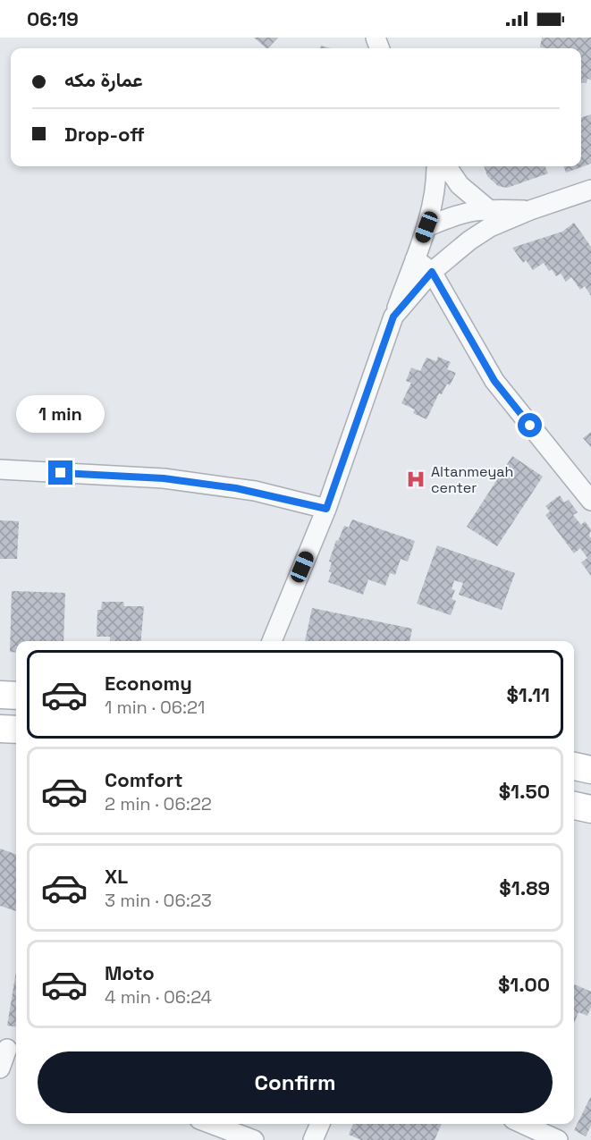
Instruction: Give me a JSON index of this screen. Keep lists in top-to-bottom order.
{
  "places": {
    "hospital": ["Altanmeyah center"]
  },
  "page": {
    "status": "06:19",
    "banner": ["عمارة مكه", "Drop-off"],
    "bubble": "1 min",
    "list": [
      {
        "name": "Economy",
        "note": "1 min · 06:21",
        "value": "$1.11"
      },
      {
        "name": "Comfort",
        "note": "2 min · 06:22",
        "value": "$1.50"
      },
      {
        "name": "XL",
        "note": "3 min · 06:23",
        "value": "$1.89"
      },
      {
        "name": "Moto",
        "note": "4 min · 06:24",
        "value": "$1.00"
      }
    ],
    "buttons": "Confirm"
  }
}
